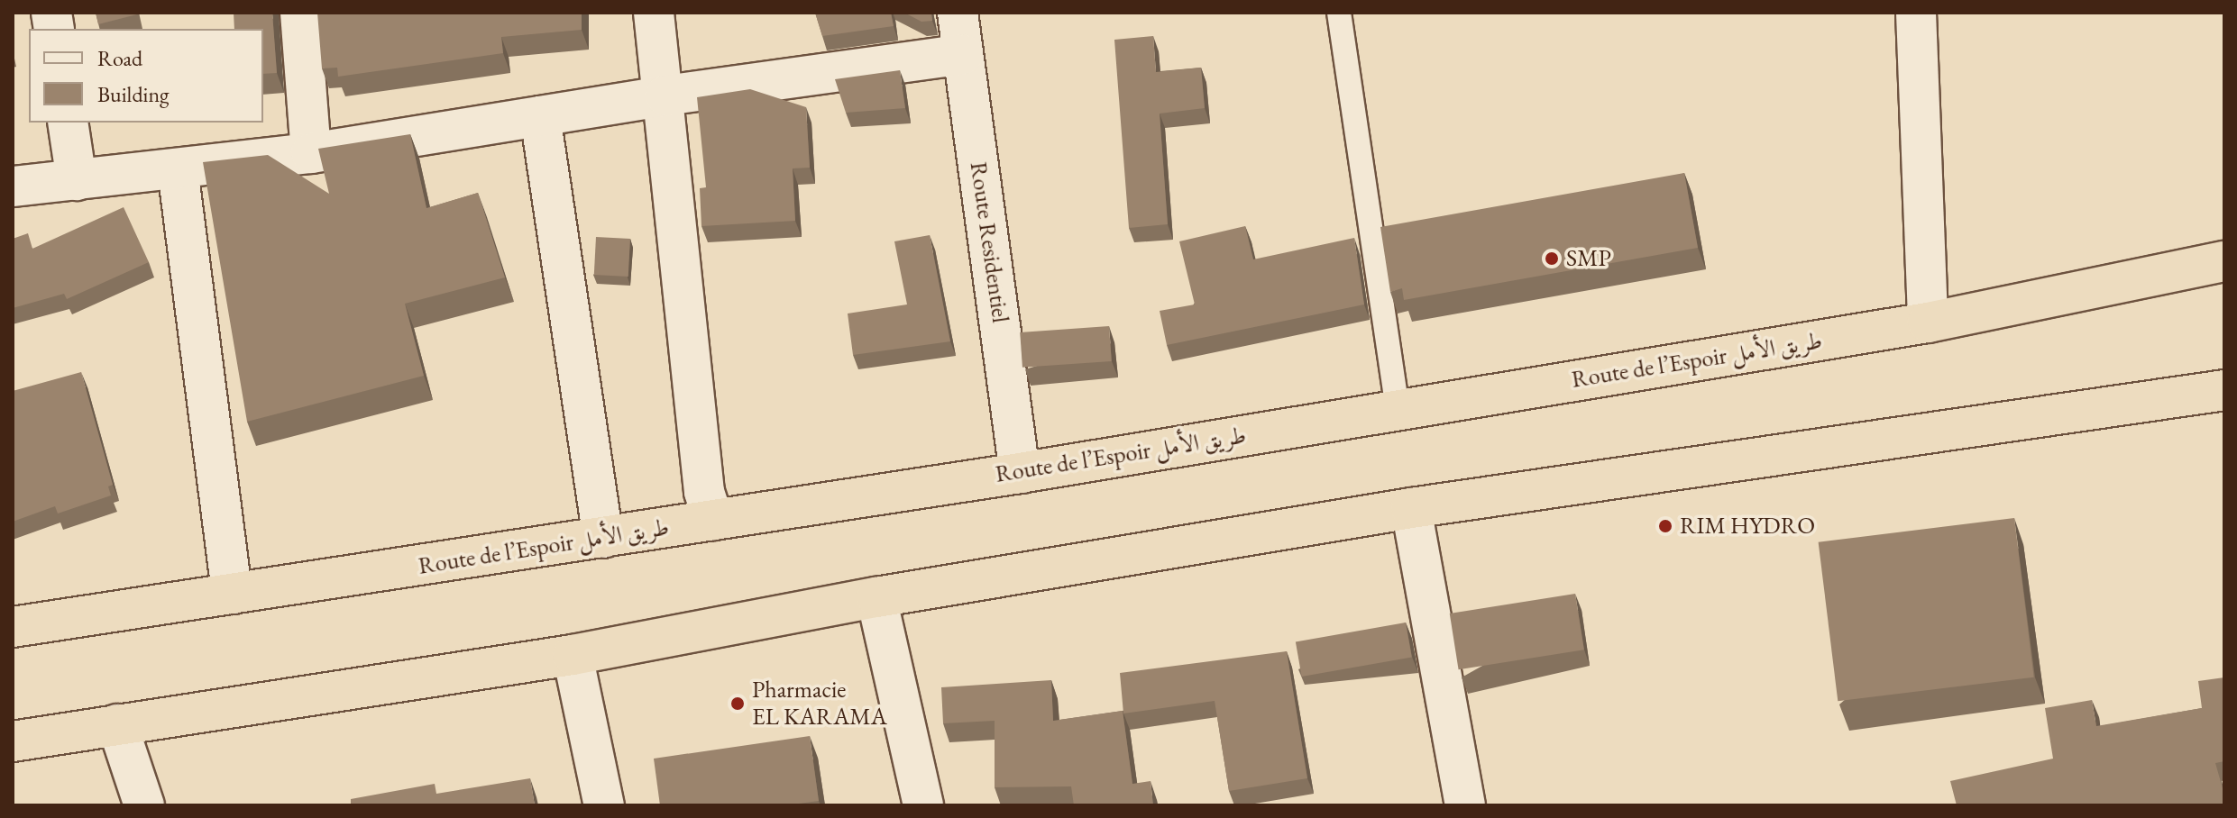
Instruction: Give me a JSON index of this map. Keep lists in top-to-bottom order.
{
  "streets": {
    "highway": ["Route de l’Espoir طريق الأمل"],
    "street": ["Route Residentiel"]
  },
  "crossings": [
    ["Route Residentiel", "Route de l’Espoir طريق الأمل"]
  ],
  "places": ["SMP", "RIM HYDRO", "Pharmacie EL KARAMA"],
  "legend": ["Road", "Building"]
}
